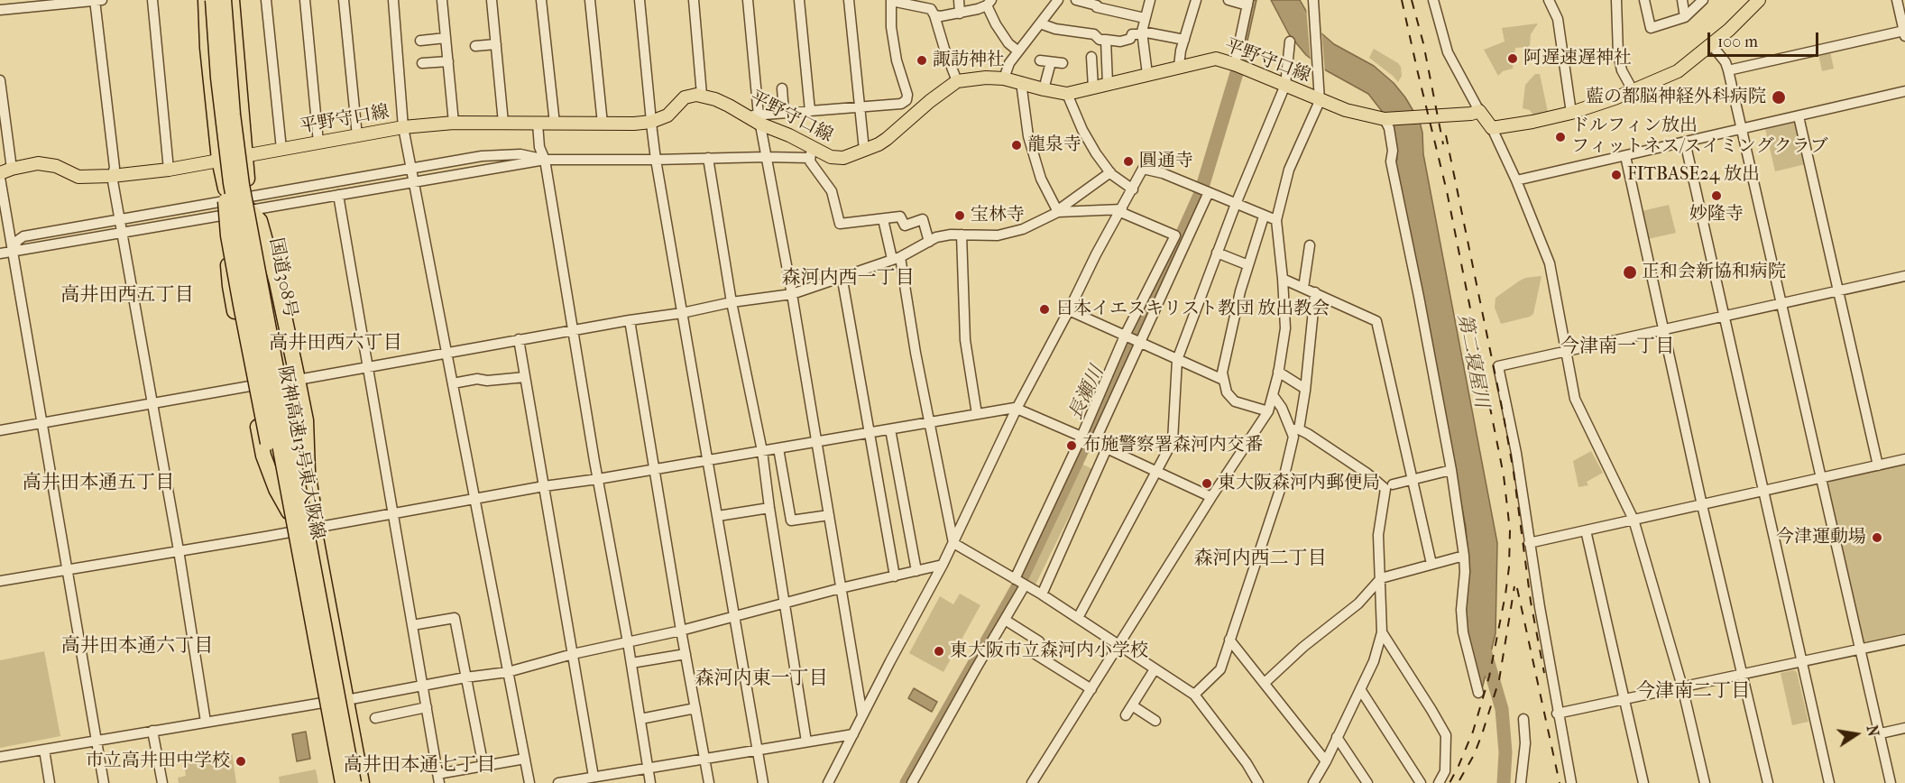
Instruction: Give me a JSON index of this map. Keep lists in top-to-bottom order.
{
  "streets": {
    "highway": ["国道308号", "阪神高速13号東大阪線"],
    "main road": ["平野守口線"]
  },
  "crossings": [
    ["平野守口線", "国道308号"]
  ],
  "districts": [
    "森河内西一丁目",
    "高井田西五丁目",
    "高井田西六丁目",
    "今津南一丁目",
    "高井田本通五丁目",
    "森河内西二丁目",
    "高井田本通六丁目",
    "森河内東一丁目",
    "今津南二丁目",
    "高井田本通七丁目"
  ],
  "water": ["第二寝屋川", "長瀬川"],
  "places": [
    "阿遅速遅神社",
    "諏訪神社",
    "藍の都脳神経外科病院",
    "ドルフィン放出 フィットネス/スイミングクラブ",
    "龍泉寺",
    "圓通寺",
    "FITBASE24 放出",
    "妙隆寺",
    "宝林寺",
    "正和会新協和病院",
    "日本イエスキリスト教団 放出教会",
    "布施警察署森河内交番",
    "東大阪森河内郵便局",
    "今津運動場",
    "東大阪市立森河内小学校",
    "市立高井田中学校"
  ],
  "scale_bar": "100 m",
  "north": "right"
}
